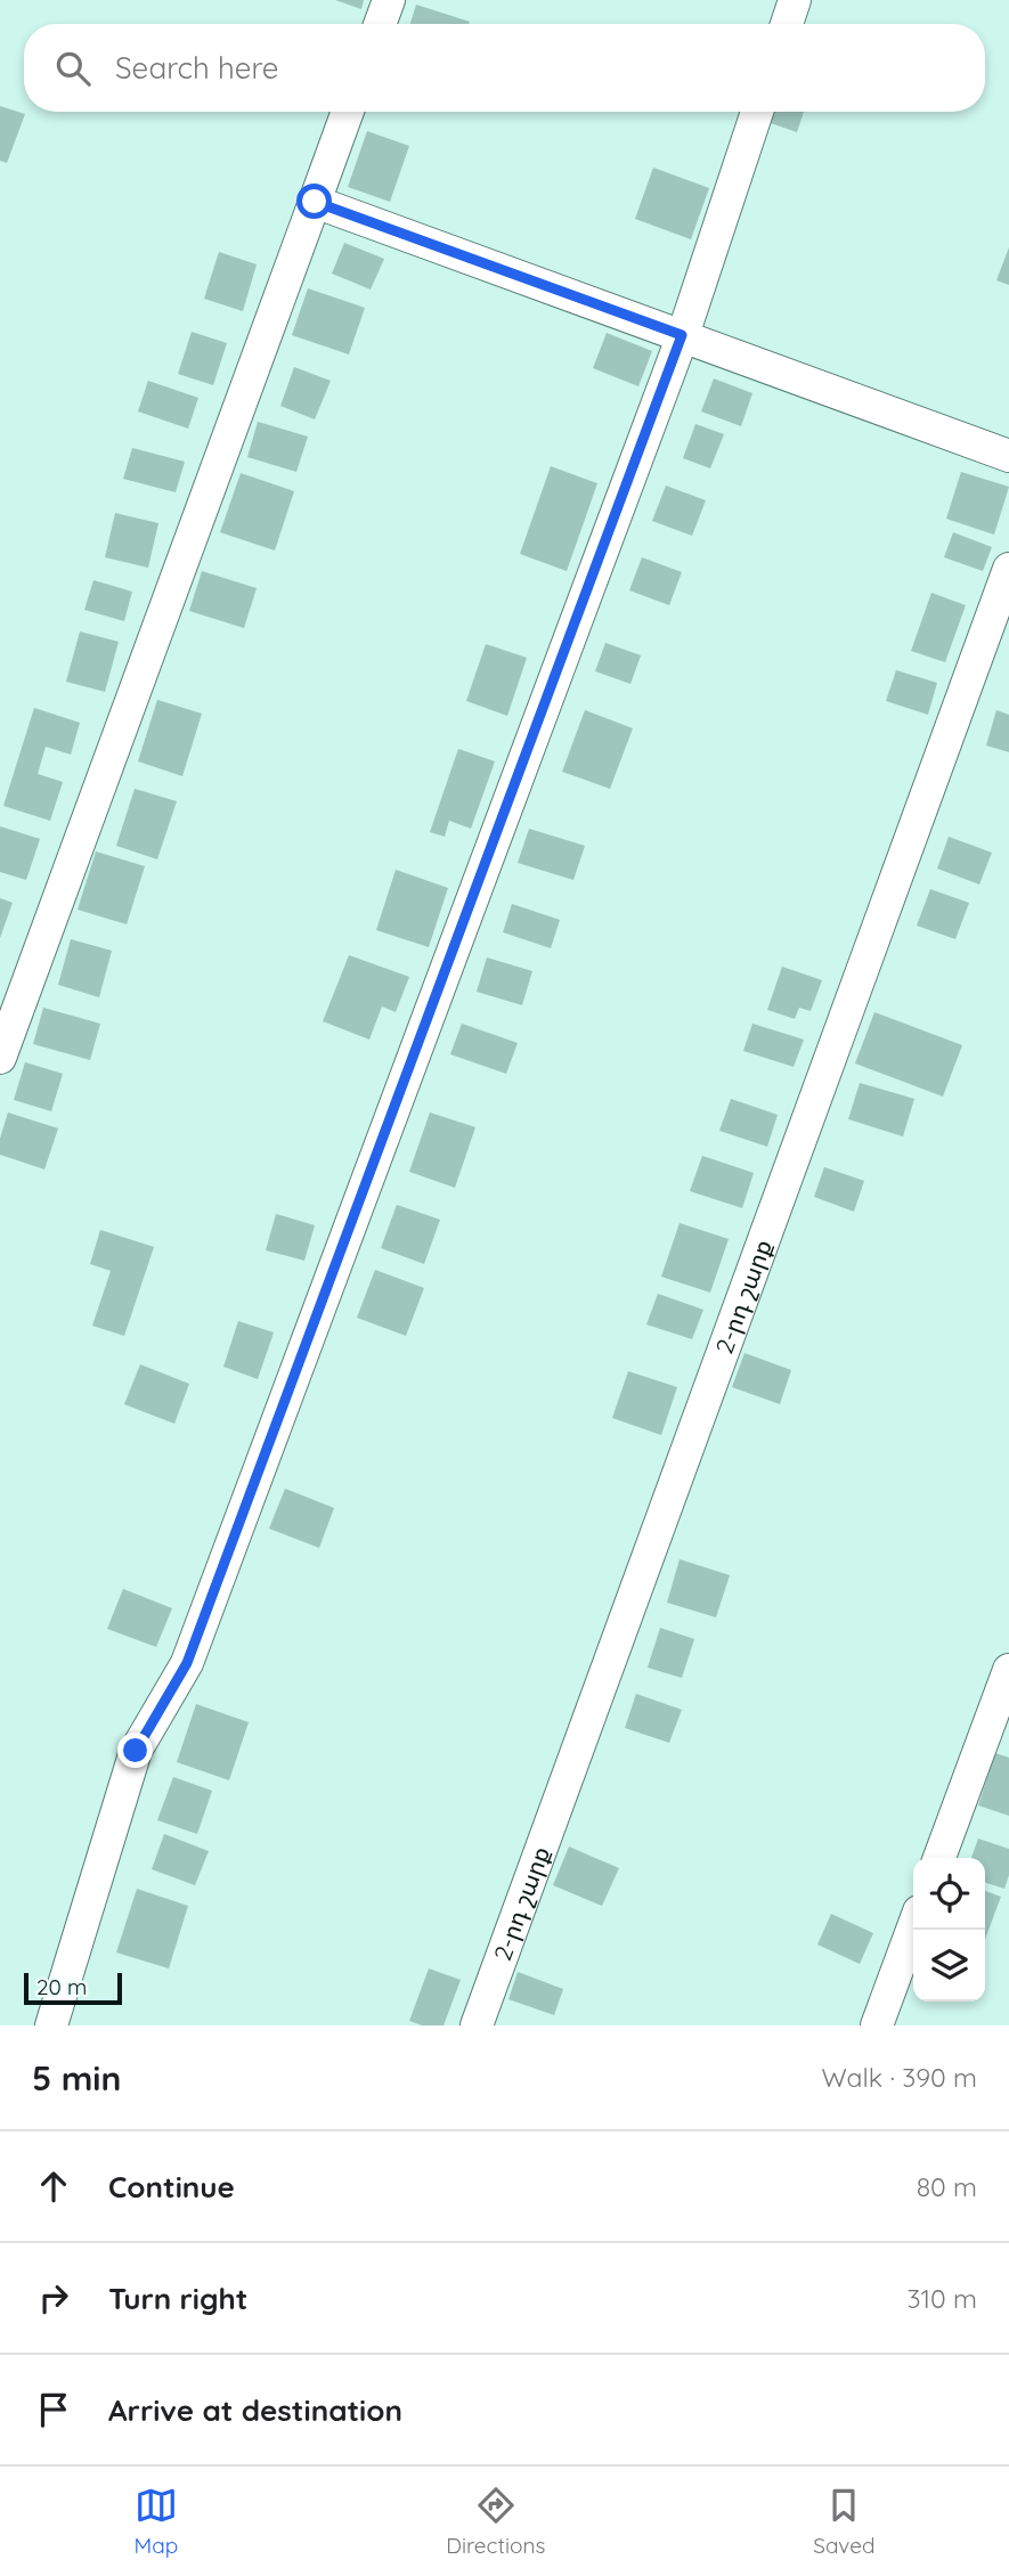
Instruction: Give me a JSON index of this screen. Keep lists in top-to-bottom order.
{
  "streets": {
    "street": ["2-րդ շարք"]
  },
  "scale_bar": "20 m",
  "page": {
    "search": "Search here",
    "scale": "20 m",
    "heading": ["5 min", "Walk · 390 m"],
    "list": [
      ["Continue", "80 m"],
      ["Turn right", "310 m"],
      "Arrive at destination"
    ],
    "nav": ["Map", "Directions", "Saved"]
  }
}
